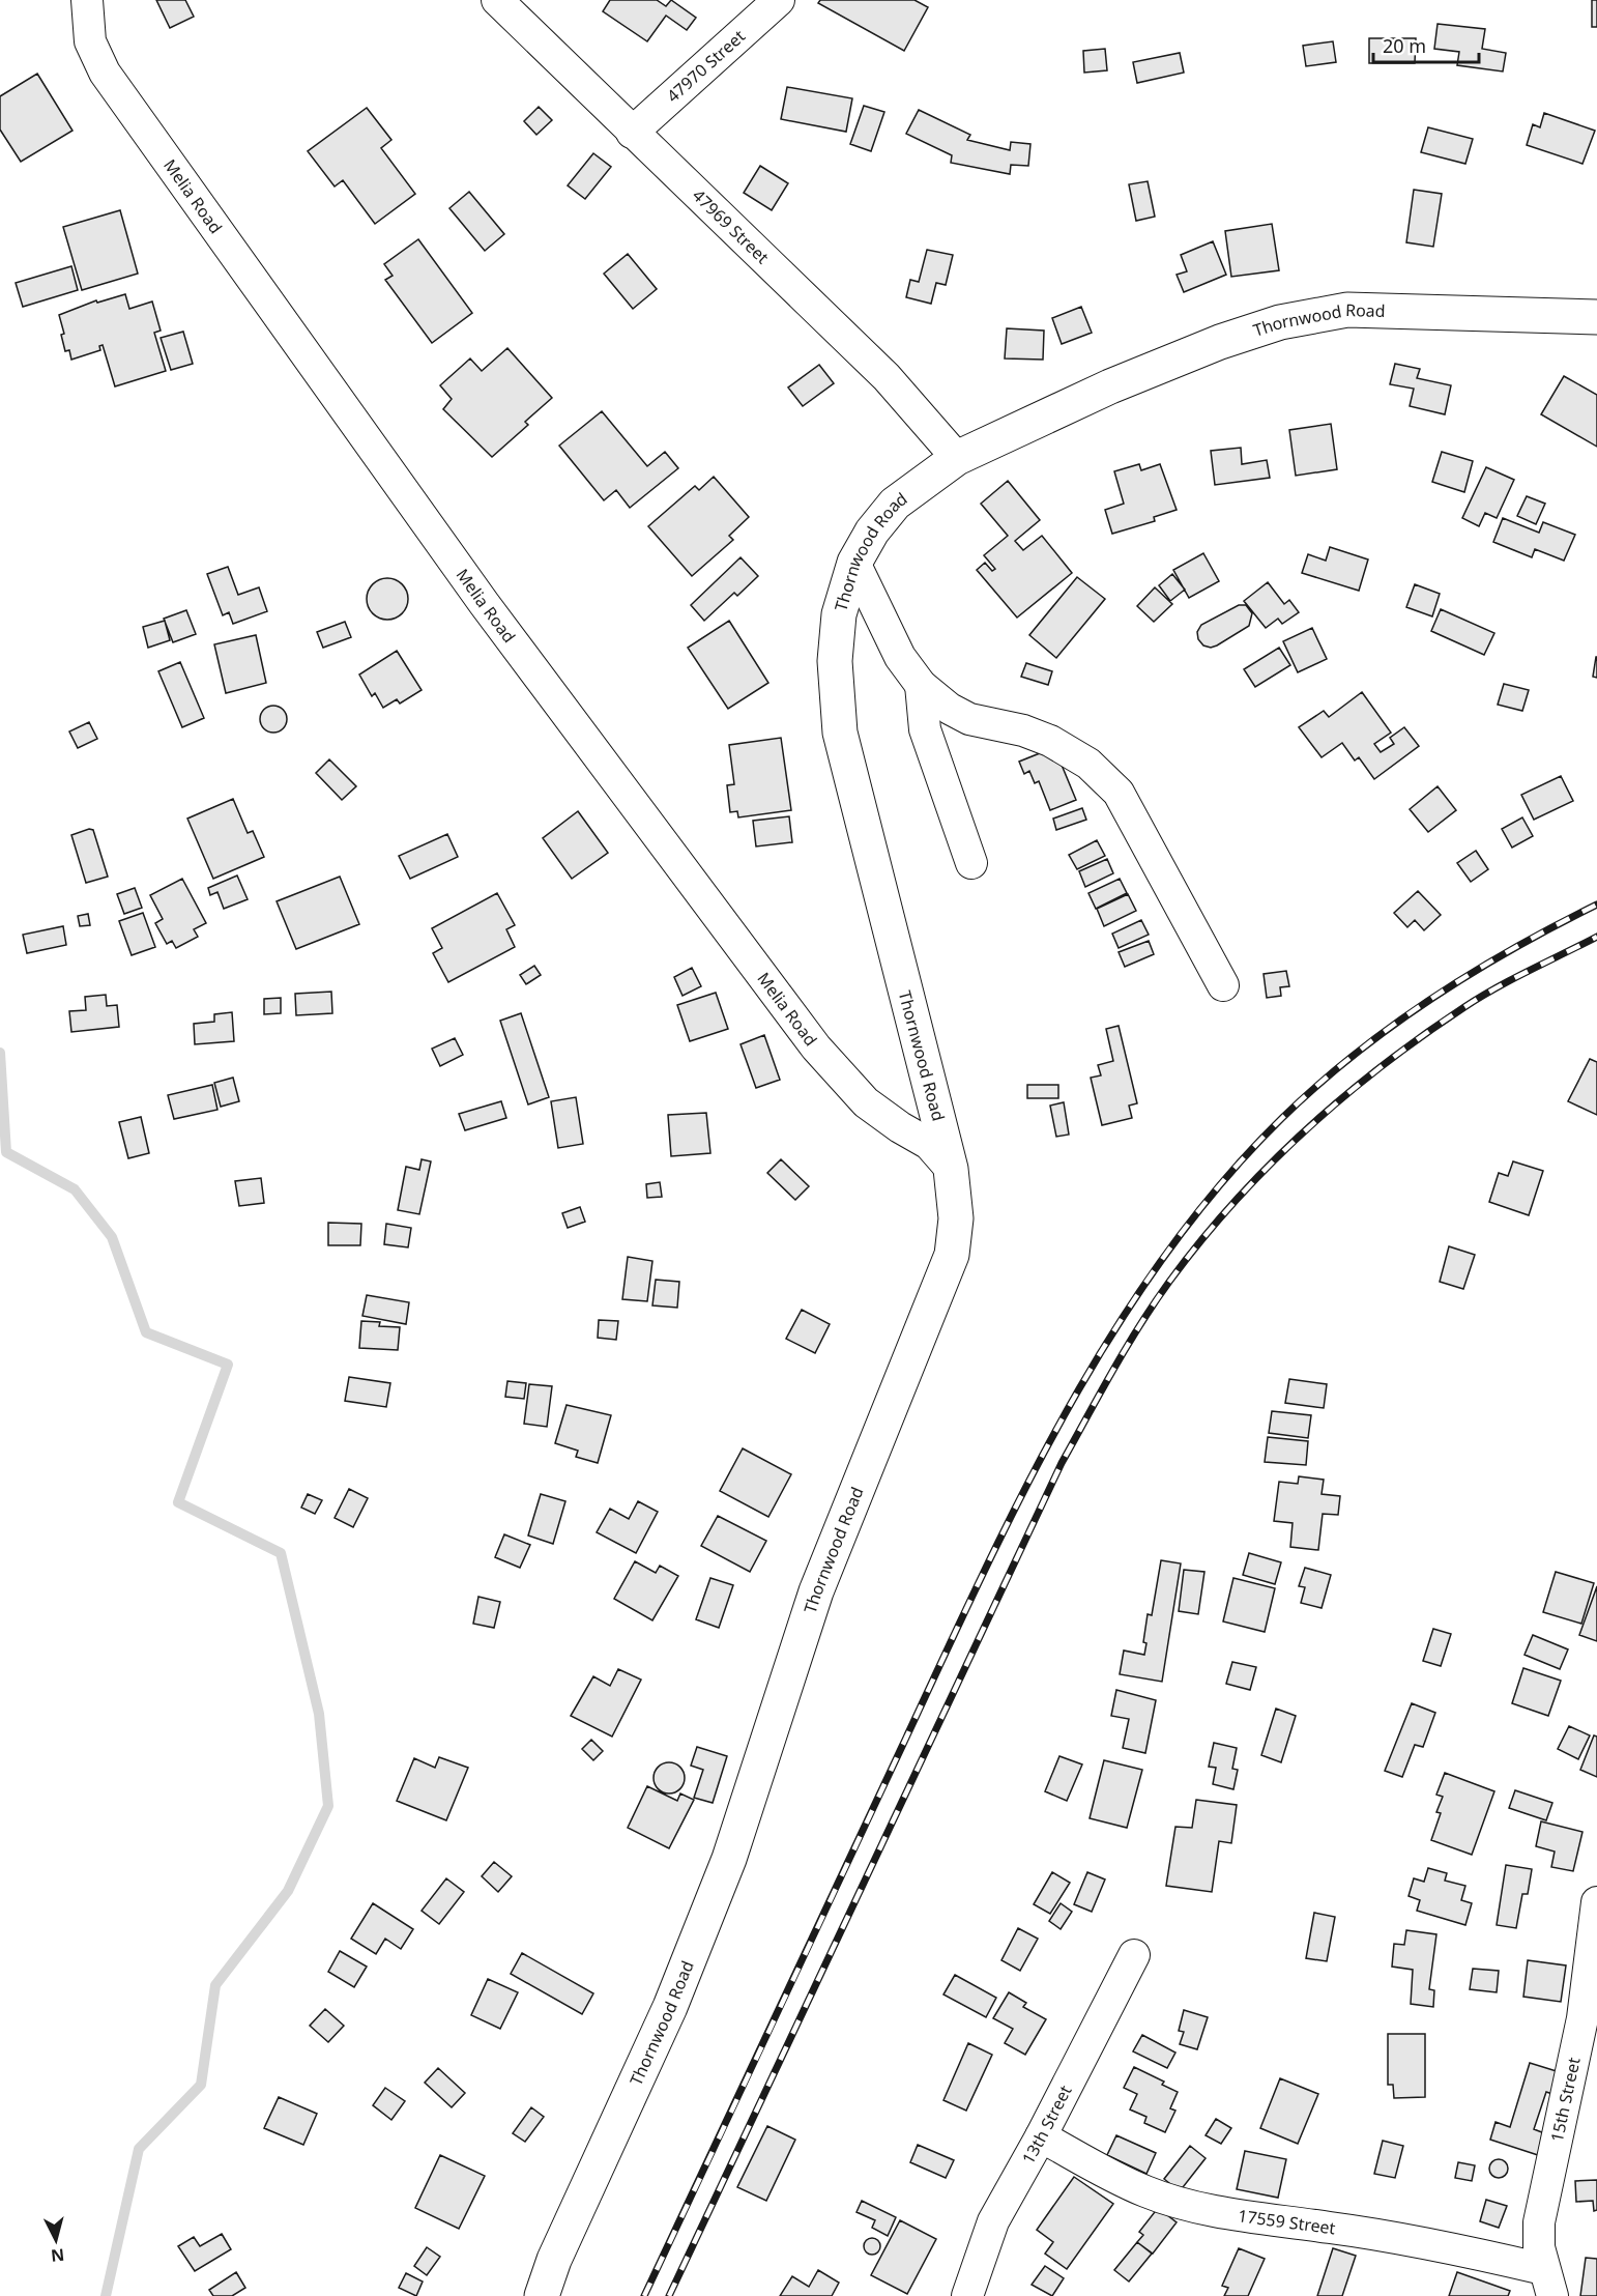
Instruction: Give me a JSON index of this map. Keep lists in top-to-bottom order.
{
  "streets": {
    "street": [
      "47970 Street",
      "Melia Road",
      "47969 Street",
      "Thornwood Road",
      "15th Street",
      "13th Street",
      "17559 Street"
    ]
  },
  "crossings": [
    ["47970 Street", "47969 Street"],
    ["Melia Road", "Thornwood Road"],
    ["47969 Street", "Thornwood Road"],
    ["15th Street", "17559 Street"],
    ["13th Street", "17559 Street"]
  ],
  "scale_bar": "20 m",
  "north": "bottom"
}
